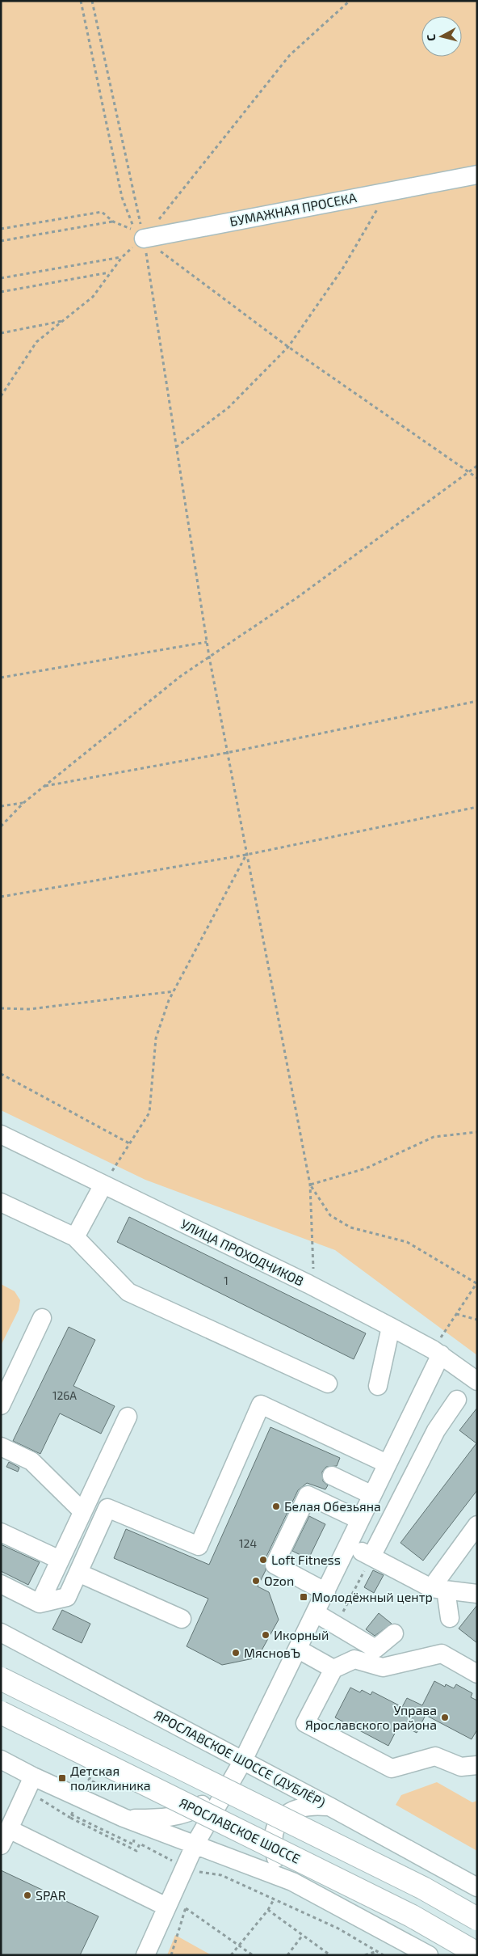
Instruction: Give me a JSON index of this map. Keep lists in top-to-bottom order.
{
  "streets": {
    "main road": ["ЯРОСЛАВСКОЕ ШОССЕ"],
    "street": ["БУМАЖНАЯ ПРОСЕКА", "УЛИЦА ПРОХОДЧИКОВ", "ЯРОСЛАВСКОЕ ШОССЕ (ДУБЛЁР)"]
  },
  "places": {
    "other": [
      "Белая Обезьяна",
      "Loft Fitness",
      "Ozon",
      "Икорный",
      "МясновЪ",
      "Управа Ярославского района",
      "SPAR"
    ],
    "transit": ["Молодёжный центр", "Детская поликлиника"]
  },
  "house_numbers": ["1", "126А", "124"],
  "north": "left"
}
